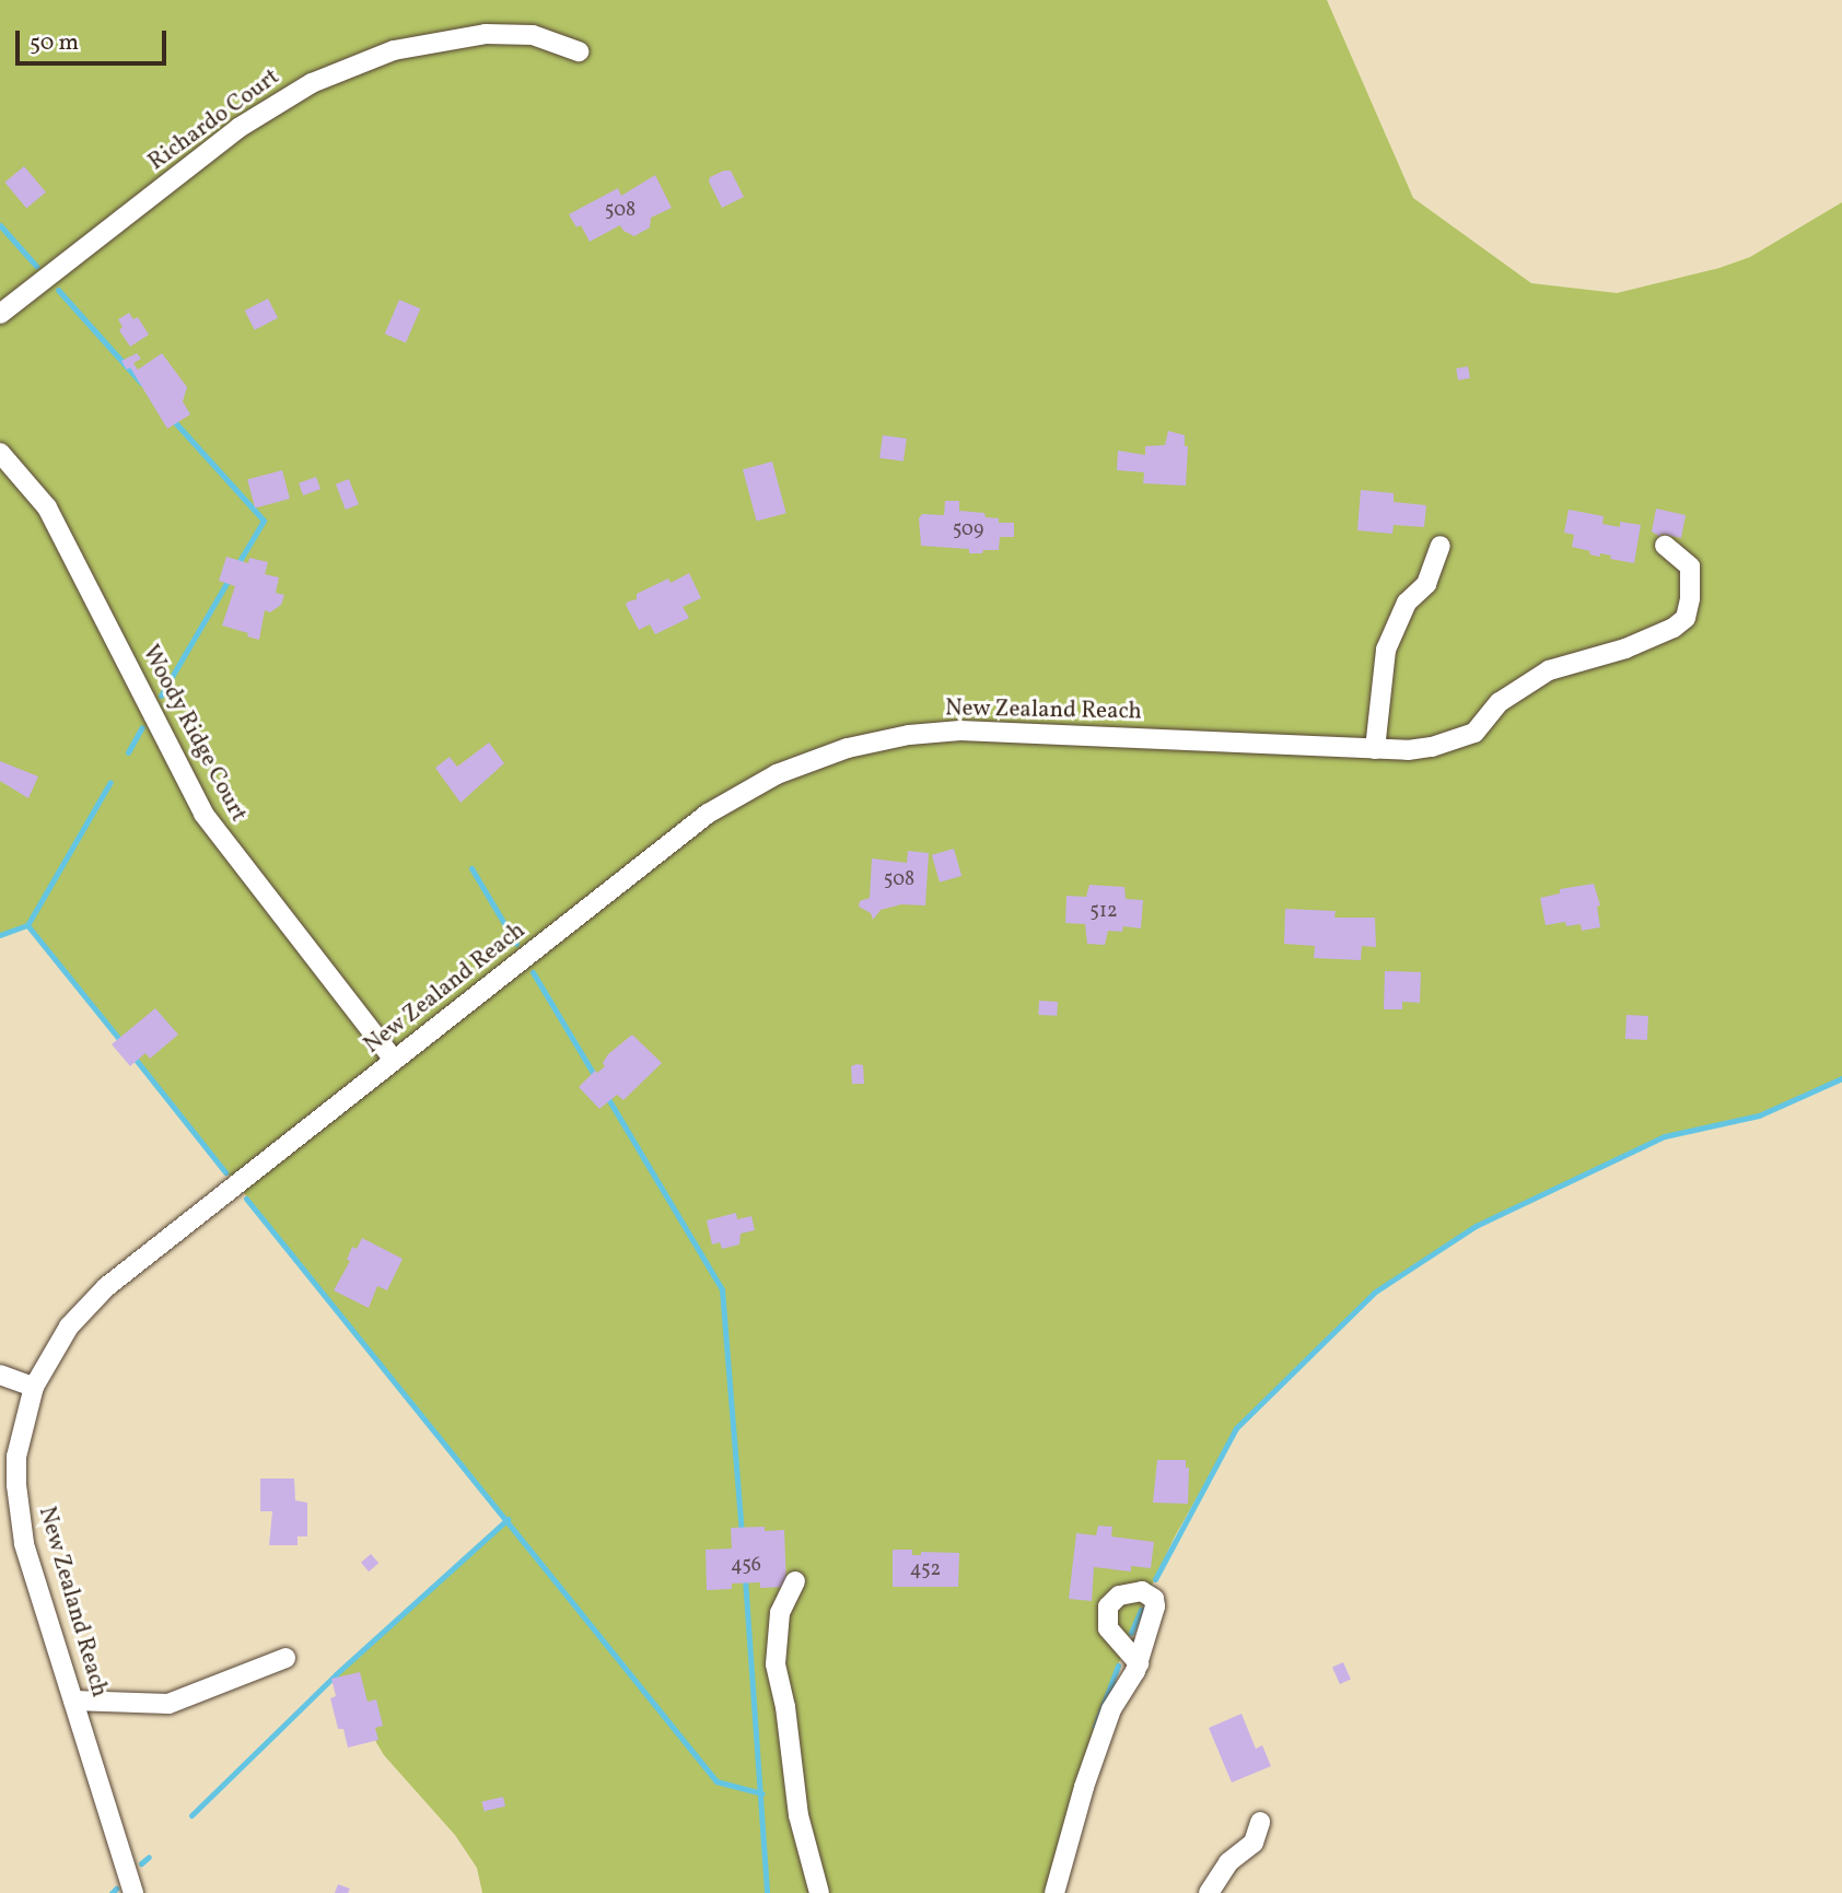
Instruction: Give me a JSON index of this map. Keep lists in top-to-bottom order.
{
  "streets": {
    "street": ["Richardo Court", "New Zealand Reach", "Woody Ridge Court"]
  },
  "crossings": [
    ["New Zealand Reach", "Woody Ridge Court"]
  ],
  "house_numbers": [
    "508",
    "509",
    "508",
    "512",
    "456",
    "452"
  ],
  "scale_bar": "50 m"
}
